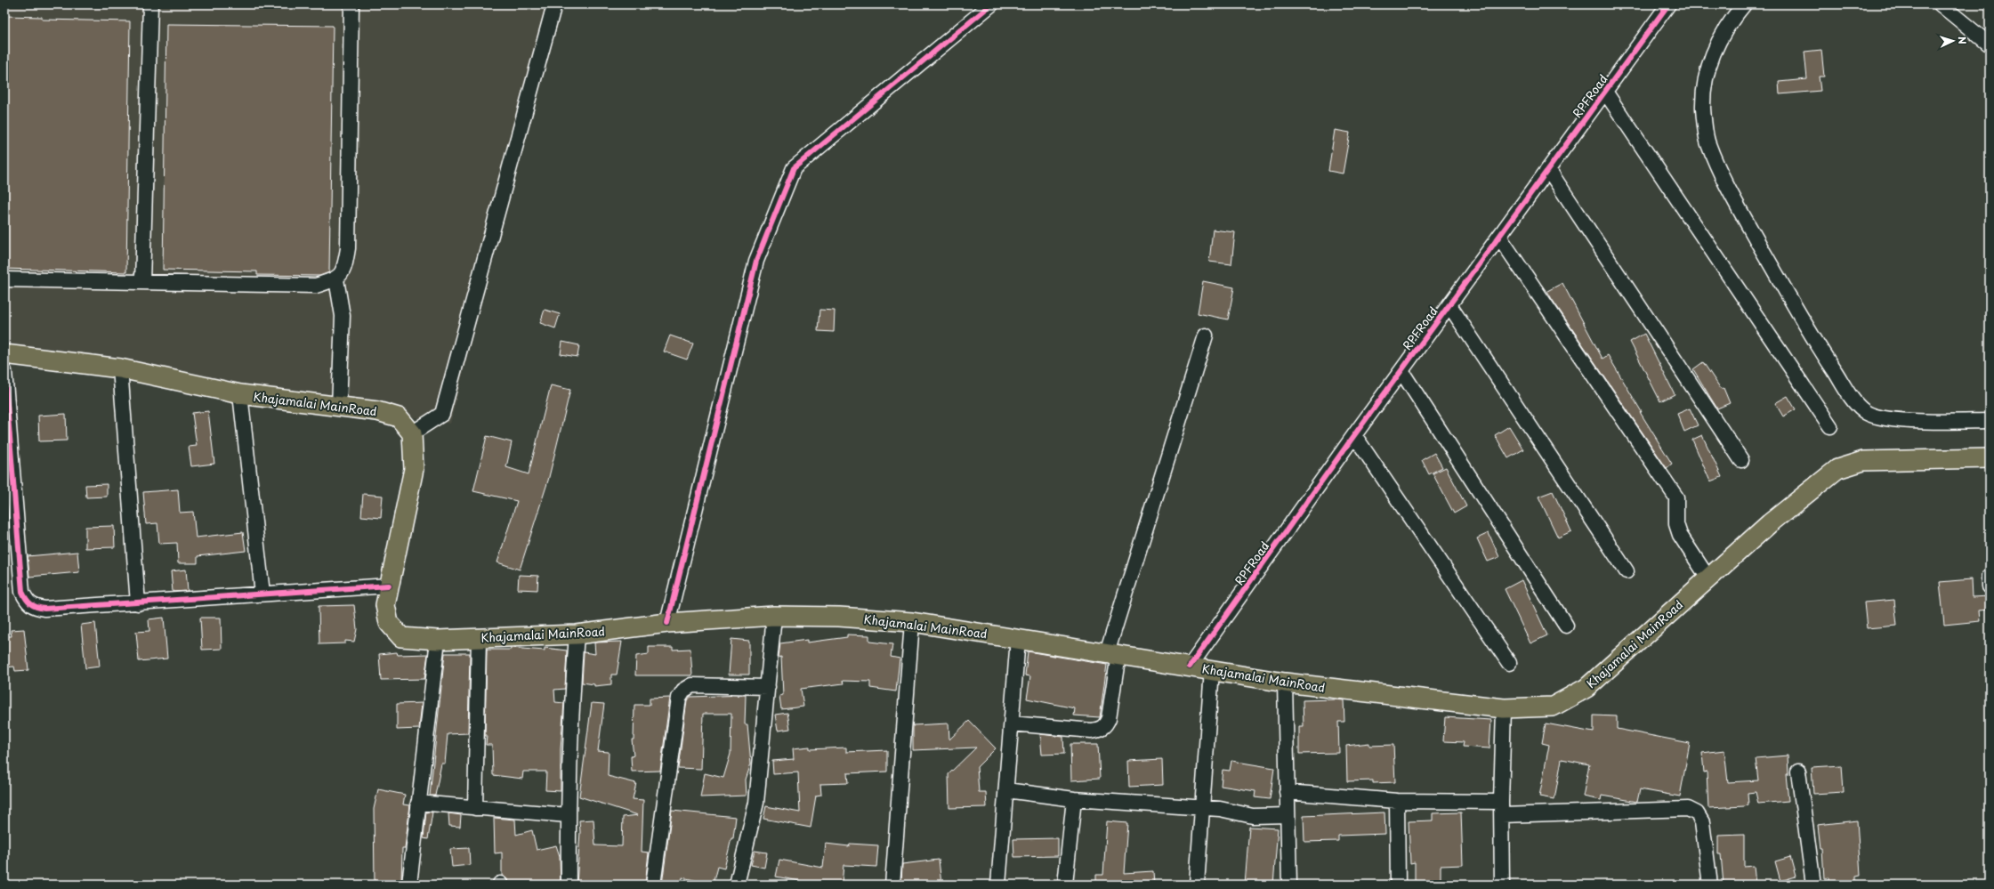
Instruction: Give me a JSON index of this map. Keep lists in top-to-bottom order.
{
  "streets": {
    "main road": ["Khajamalai MainRoad"],
    "street": ["RPFRoad"]
  },
  "crossings": [
    ["RPFRoad", "Khajamalai MainRoad"]
  ],
  "north": "right"
}
